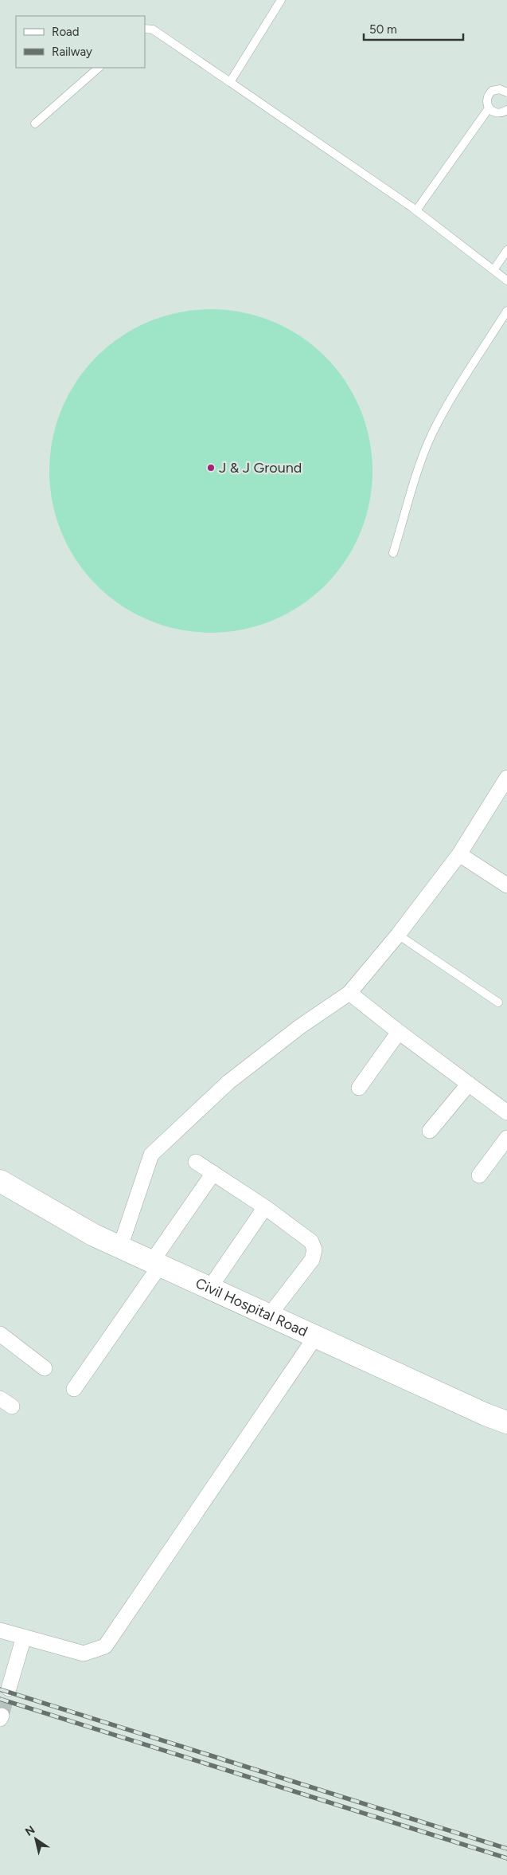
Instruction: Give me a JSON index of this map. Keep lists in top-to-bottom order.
{
  "streets": {
    "street": ["Civil Hospital Road"]
  },
  "places": ["J & J Ground"],
  "legend": ["Road", "Railway"],
  "scale_bar": "50 m",
  "north": "top left"
}
